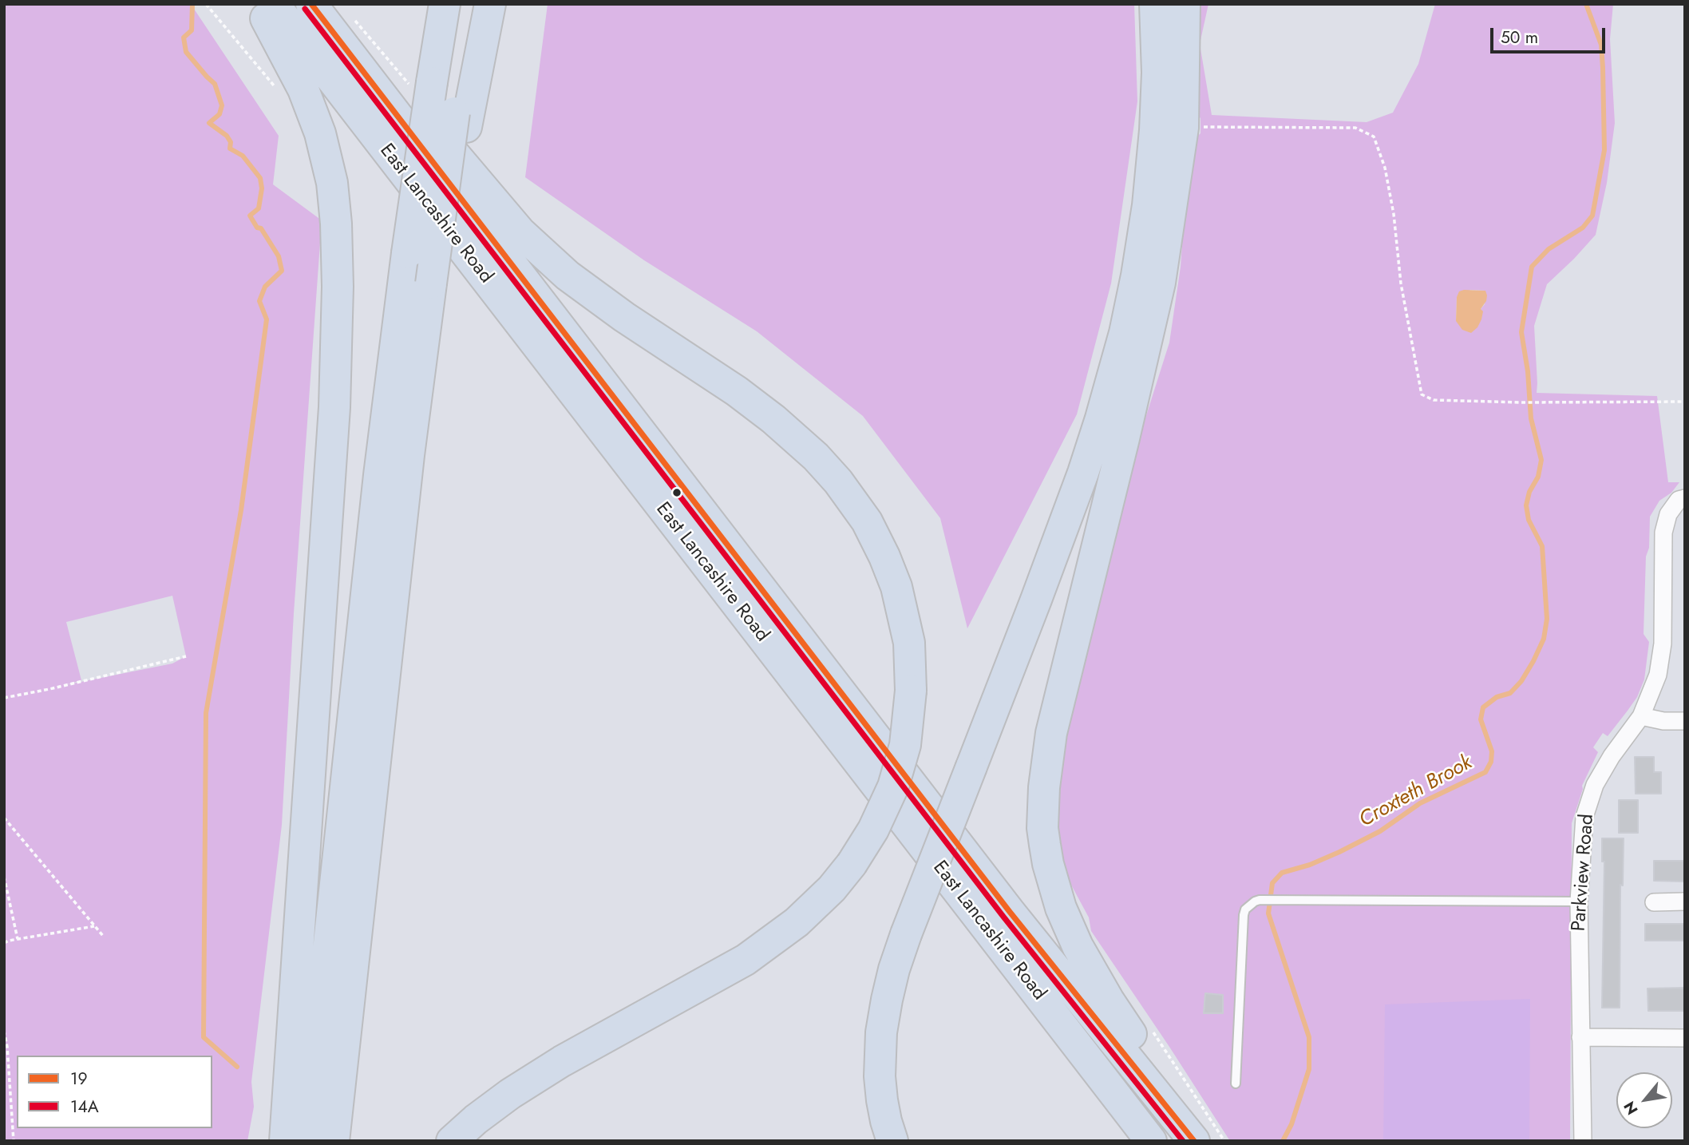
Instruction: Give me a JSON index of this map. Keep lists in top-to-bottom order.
{
  "streets": {
    "highway": ["East Lancashire Road"],
    "street": ["Parkview Road"]
  },
  "water": ["Croxteth Brook"],
  "lines": ["transit line 19", "transit line 14A"],
  "legend": ["19", "14A"],
  "scale_bar": "50 m",
  "north": "bottom left"
}
